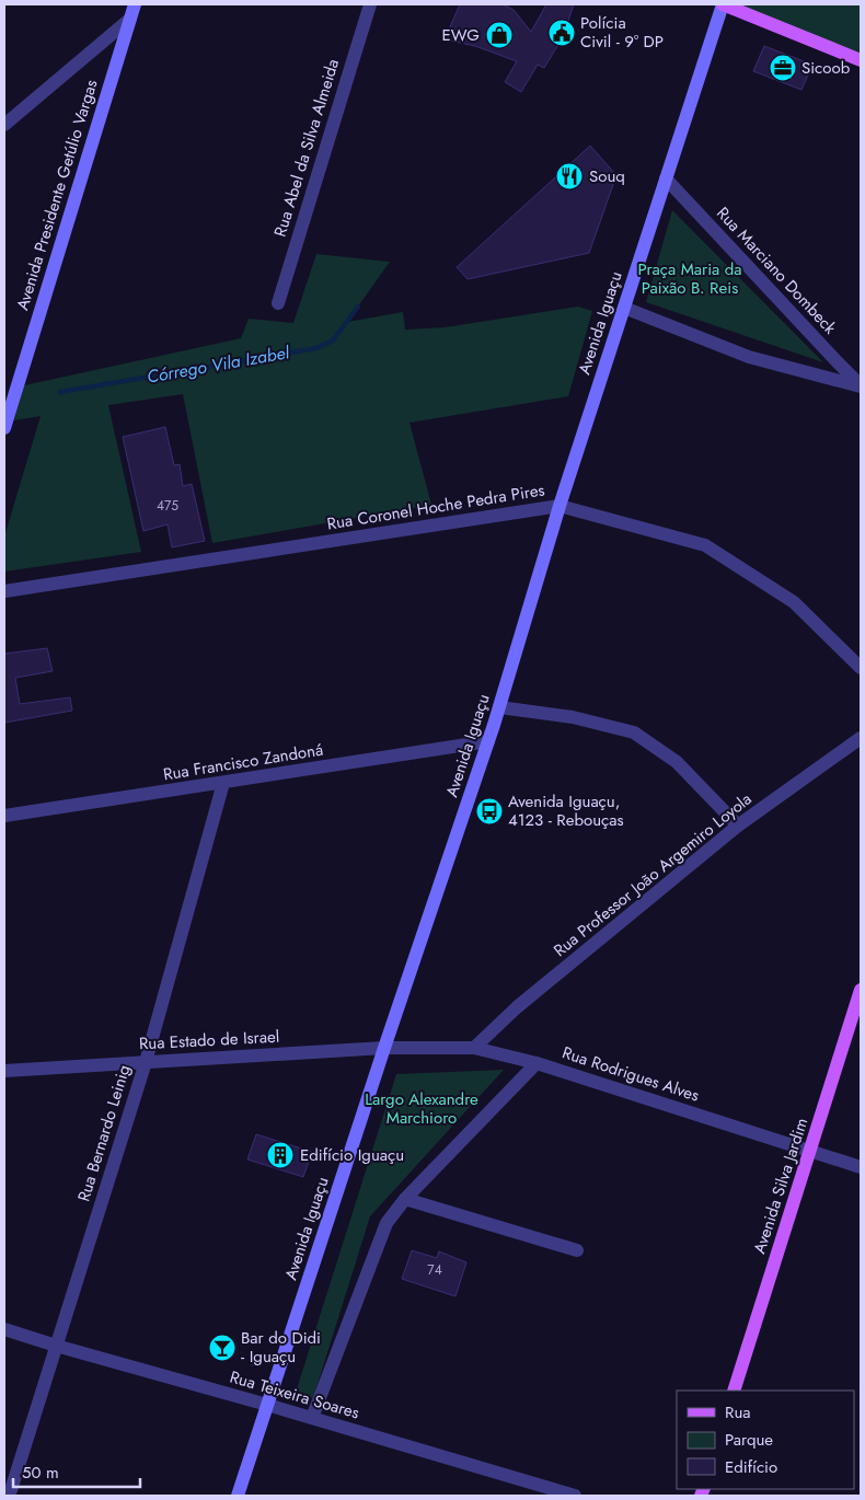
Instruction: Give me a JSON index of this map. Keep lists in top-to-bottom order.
{
  "streets": {
    "main road": ["Avenida Presidente Getúlio Vargas", "Avenida Iguaçu", "Avenida Silva Jardim"],
    "street": [
      "Rua Abel da Silva Almeida",
      "Rua Marciano Dombeck",
      "Rua Coronel Hoche Pedra Pires",
      "Rua Francisco Zandoná",
      "Rua Professor João Argemiro Loyola",
      "Rua Estado de Israel",
      "Rua Rodrigues Alves",
      "Rua Bernardo Leinig",
      "Rua Teixeira Soares"
    ]
  },
  "crossings": [
    ["Rua Marciano Dombeck", "Avenida Iguaçu"],
    ["Avenida Iguaçu", "Rua Coronel Hoche Pedra Pires"],
    ["Avenida Iguaçu", "Rua Francisco Zandoná"],
    ["Avenida Iguaçu", "Rua Estado de Israel"],
    ["Avenida Iguaçu", "Rua Rodrigues Alves"],
    ["Avenida Iguaçu", "Rua Teixeira Soares"],
    ["Rua Francisco Zandoná", "Rua Bernardo Leinig"],
    ["Rua Professor João Argemiro Loyola", "Rua Rodrigues Alves"],
    ["Rua Estado de Israel", "Rua Rodrigues Alves"],
    ["Rua Estado de Israel", "Rua Bernardo Leinig"],
    ["Rua Rodrigues Alves", "Avenida Silva Jardim"],
    ["Rua Bernardo Leinig", "Rua Teixeira Soares"]
  ],
  "water": ["Córrego Vila Izabel"],
  "parks": ["Praça Maria da Paixão B. Reis", "Largo Alexandre Marchioro"],
  "places": {
    "public building": ["Polícia Civil - 9º DP"],
    "shop": ["EWG"],
    "office": ["Sicoob"],
    "restaurant": ["Souq"],
    "bus stop": ["Avenida Iguaçu, 4123 - Rebouças"],
    "building": ["Edifício Iguaçu"],
    "bar": ["Bar do Didi - Iguaçu"]
  },
  "house_numbers": ["475", "74"],
  "legend": ["Rua", "Parque", "Edifício"],
  "scale_bar": "50 m"
}
